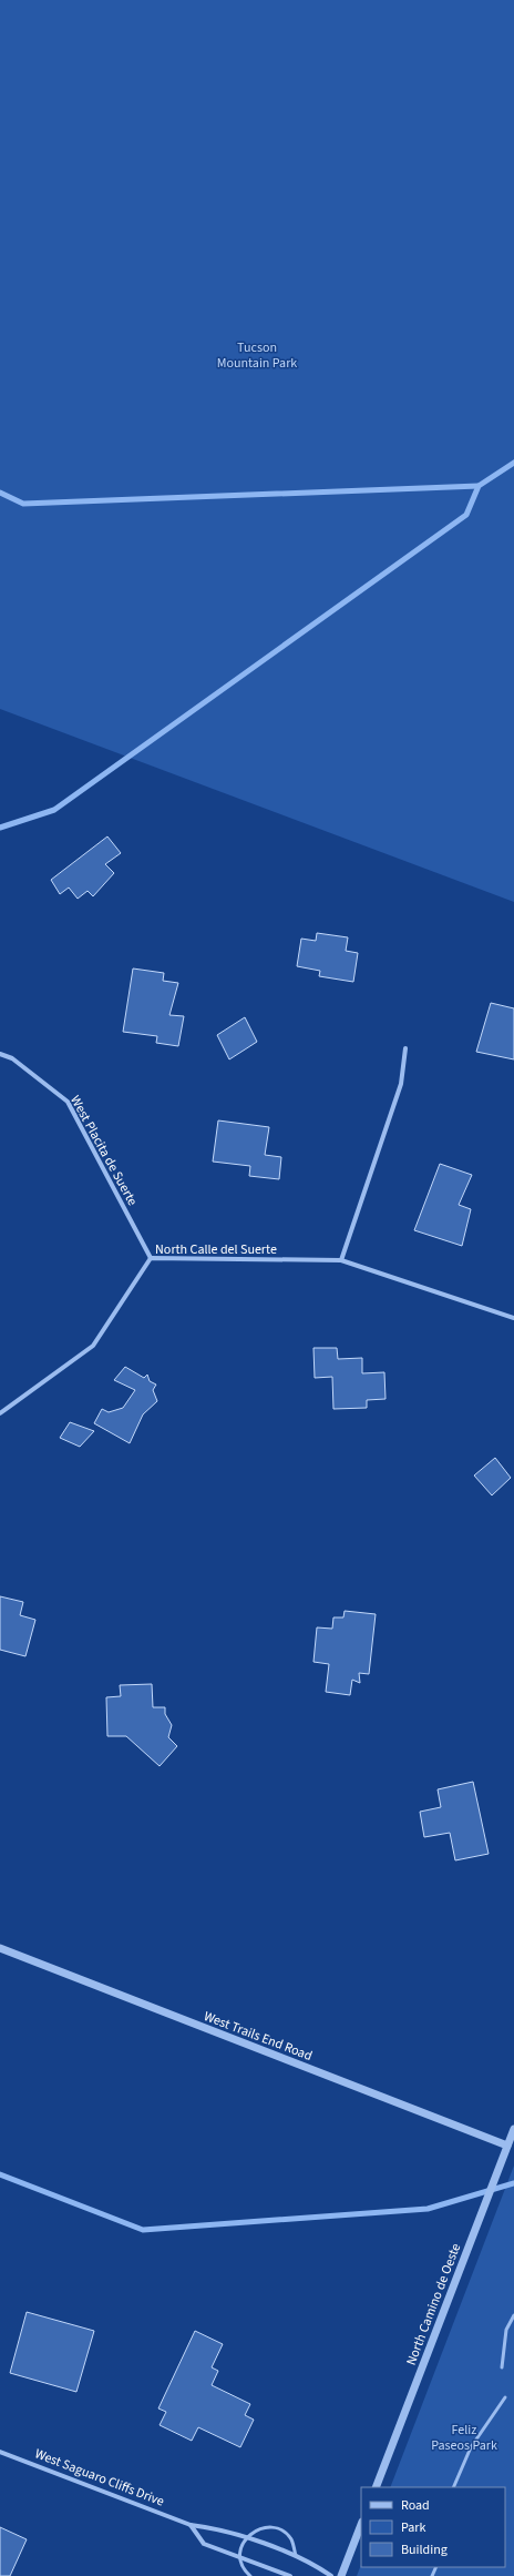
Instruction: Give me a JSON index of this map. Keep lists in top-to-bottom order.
{
  "streets": {
    "street": [
      "West Placita de Suerte",
      "North Calle del Suerte",
      "West Trails End Road",
      "North Camino de Oeste",
      "West Saguaro Cliffs Drive"
    ]
  },
  "crossings": [
    ["West Placita de Suerte", "North Calle del Suerte"],
    ["West Trails End Road", "North Camino de Oeste"]
  ],
  "parks": ["Tucson Mountain Park", "Feliz Paseos Park"],
  "legend": ["Road", "Park", "Building"]
}
